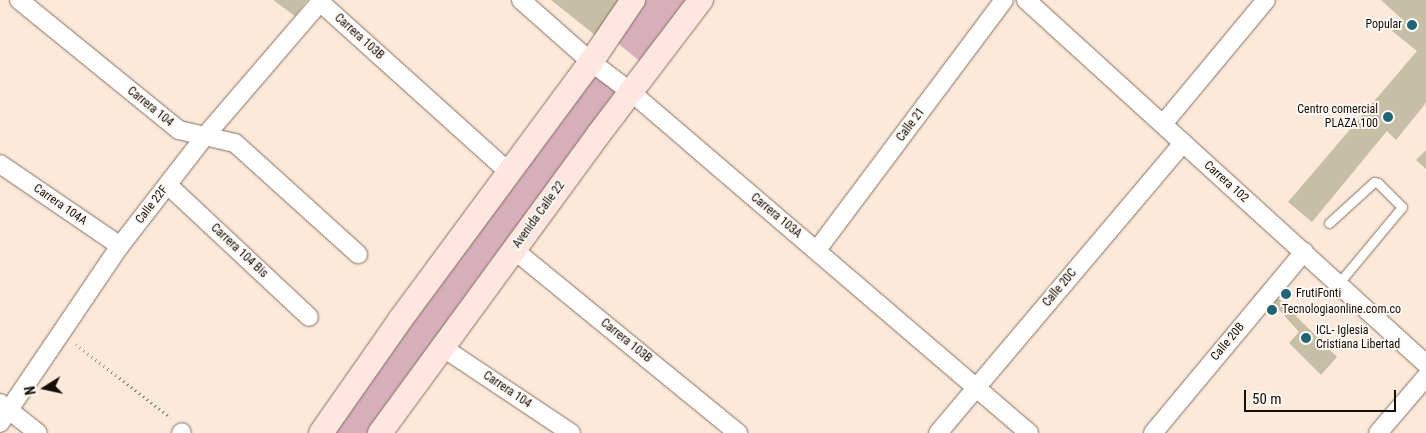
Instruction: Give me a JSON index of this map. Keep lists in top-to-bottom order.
{
  "streets": {
    "street": [
      "Carrera 103B",
      "Carrera 104",
      "Calle 21",
      "Carrera 102",
      "Carrera 104A",
      "Calle 22F",
      "Avenida Calle 22",
      "Carrera 103A",
      "Carrera 104 Bis",
      "Calle 20C",
      "Calle 20B"
    ]
  },
  "crossings": [
    ["Carrera 103B", "Calle 22F"],
    ["Carrera 103B", "Avenida Calle 22"],
    ["Carrera 104", "Calle 22F"],
    ["Carrera 104", "Avenida Calle 22"],
    ["Calle 21", "Carrera 103A"],
    ["Carrera 102", "Calle 20C"],
    ["Carrera 102", "Calle 20B"],
    ["Carrera 104A", "Calle 22F"],
    ["Calle 22F", "Carrera 104 Bis"],
    ["Avenida Calle 22", "Carrera 103A"],
    ["Carrera 103A", "Calle 20C"]
  ],
  "places": [
    "Popular",
    "Centro comercial PLAZA 100",
    "FrutiFonti",
    "Tecnologiaonline.com.co",
    "ICL- Iglesia Cristiana Libertad"
  ],
  "scale_bar": "50 m",
  "north": "left"
}
